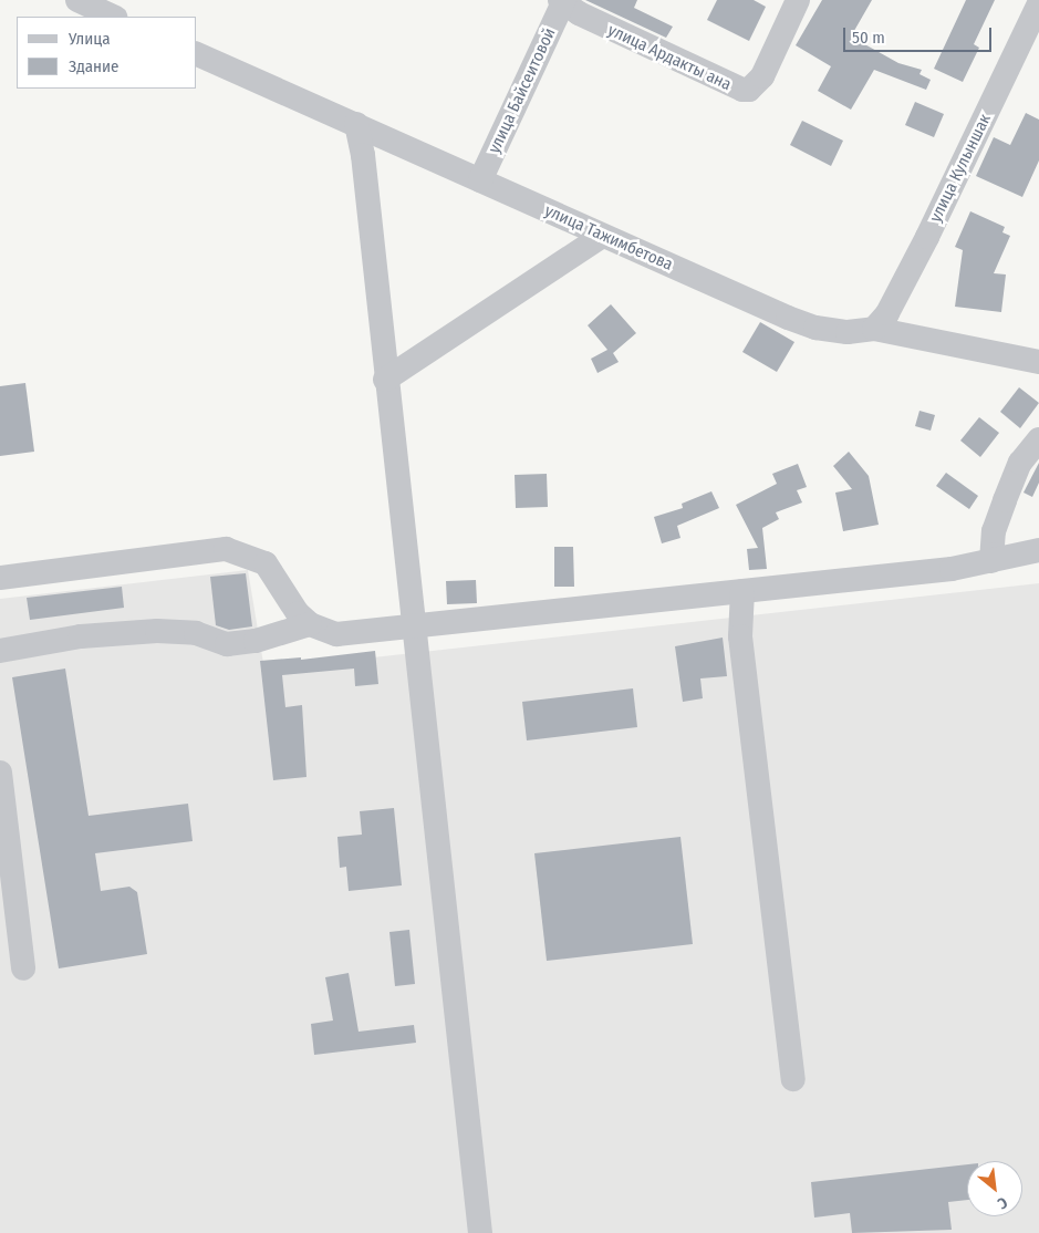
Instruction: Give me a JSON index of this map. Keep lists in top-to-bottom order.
{
  "streets": {
    "street": [
      "улица Ардакты ана",
      "улица Байсеитовой",
      "улица Кулыншак",
      "улица Тажимбетова"
    ]
  },
  "crossings": [
    ["улица Ардакты ана", "улица Байсеитовой"],
    ["улица Байсеитовой", "улица Тажимбетова"],
    ["улица Кулыншак", "улица Тажимбетова"]
  ],
  "legend": ["Улица", "Здание"],
  "scale_bar": "50 m",
  "north": "bottom right"
}
